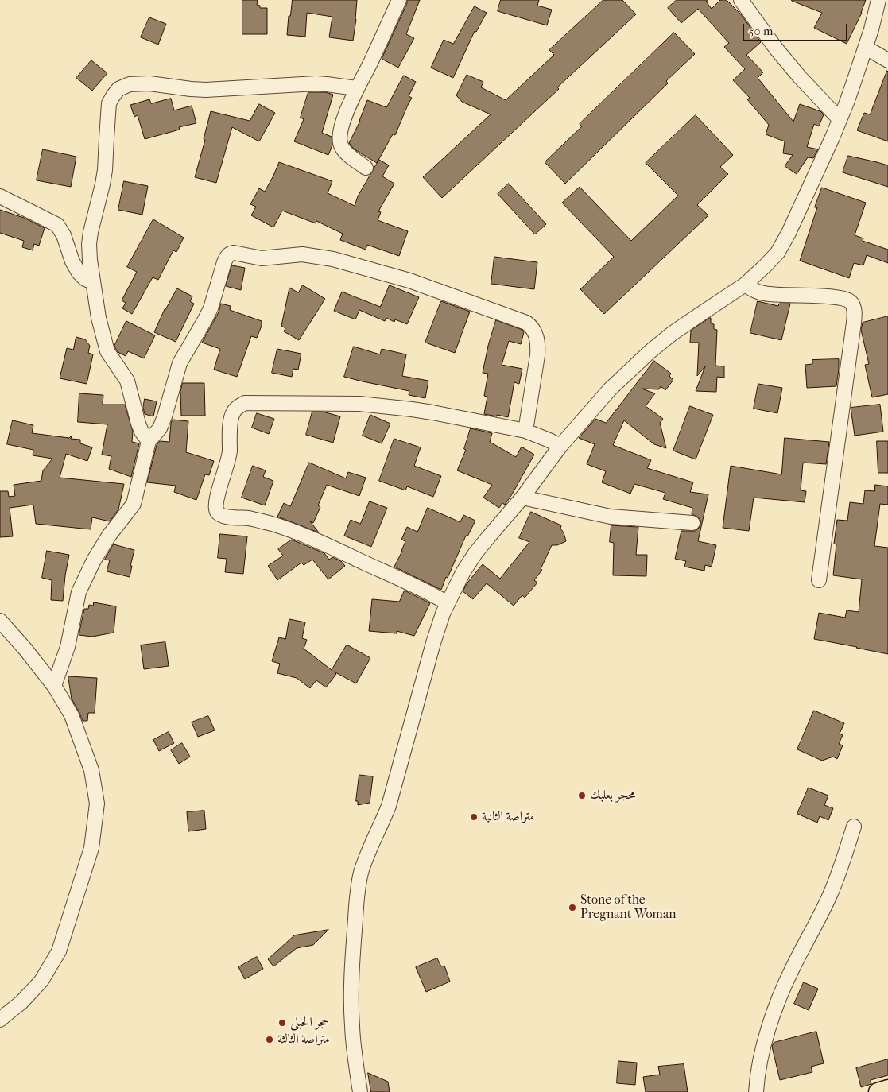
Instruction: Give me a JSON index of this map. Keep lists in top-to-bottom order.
{
  "places": [
    "محجر بعلبك",
    "متراصة الثانية",
    "Stone of the Pregnant Woman",
    "حجر الحبلى",
    "متراصة الثالثة"
  ],
  "scale_bar": "50 m"
}
